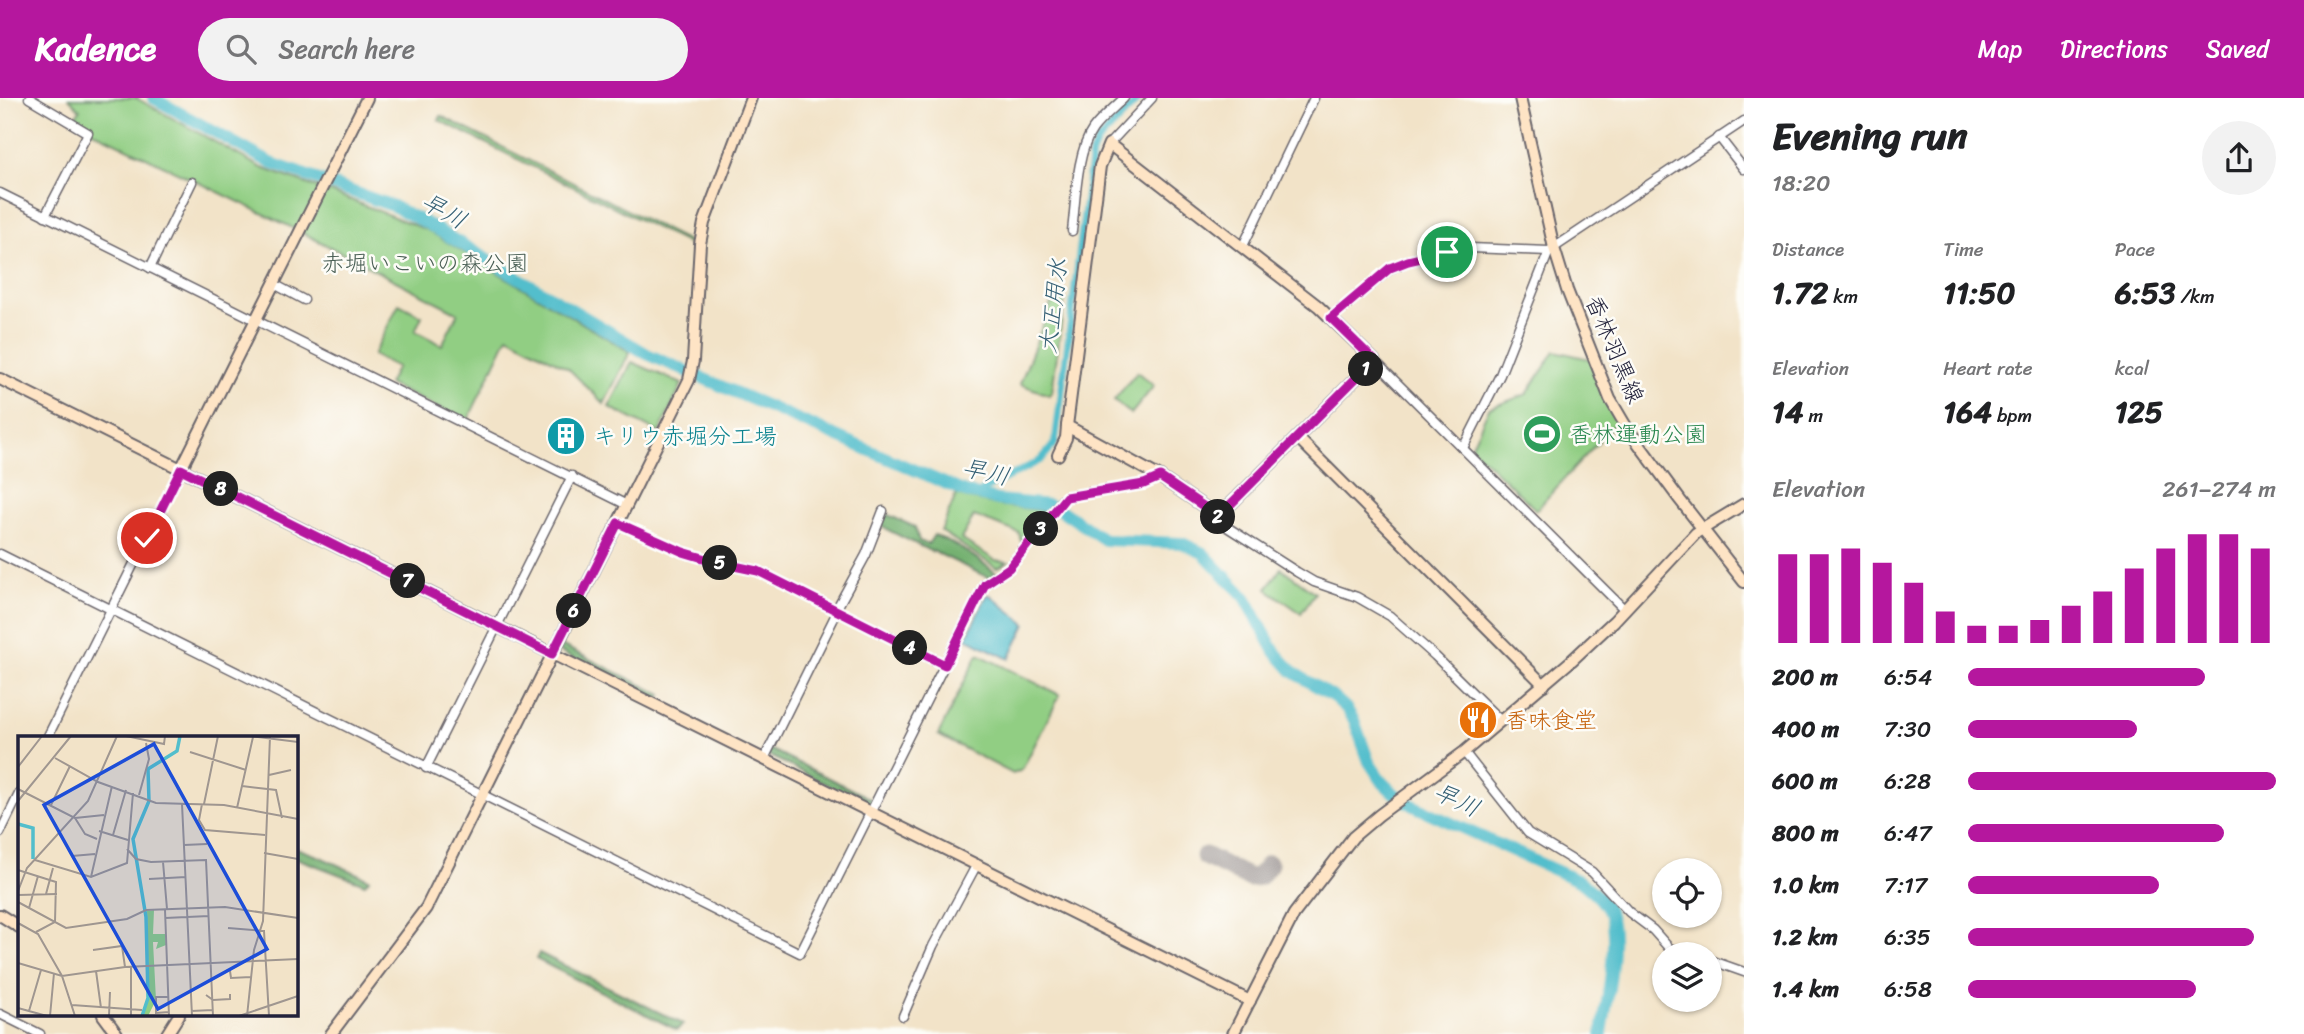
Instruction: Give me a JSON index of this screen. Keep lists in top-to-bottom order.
{
  "streets": {
    "street": ["香林羽黒線"]
  },
  "water": ["早川", "大正用水"],
  "parks": ["赤堀いこいの森公園"],
  "places": {
    "sports": ["香林運動公園"],
    "building": ["キリウ赤堀分工場"],
    "restaurant": ["香味食堂"]
  },
  "page": {
    "header": "Kadence",
    "search": "Search here",
    "nav": ["Map", "Directions", "Saved"],
    "heading": ["Evening run", "18:20"],
    "stats": [
      ["Distance", "1.72 km"],
      ["Time", "11:50"],
      ["Pace", "6:53 /km"],
      ["Elevation", "14 m"],
      ["Heart rate", "164 bpm"],
      ["kcal", "125"]
    ],
    "pins": [
      "1",
      "8",
      "2",
      "3",
      "5",
      "7",
      "6",
      "4"
    ],
    "chart": ["Elevation", "261–274 m"],
    "list": [
      {
        "name": "200 m",
        "note": "6:54"
      },
      {
        "name": "400 m",
        "note": "7:30"
      },
      {
        "name": "600 m",
        "note": "6:28"
      },
      {
        "name": "800 m",
        "note": "6:47"
      },
      {
        "name": "1.0 km",
        "note": "7:17"
      },
      {
        "name": "1.2 km",
        "note": "6:35"
      },
      {
        "name": "1.4 km",
        "note": "6:58"
      }
    ]
  }
}
